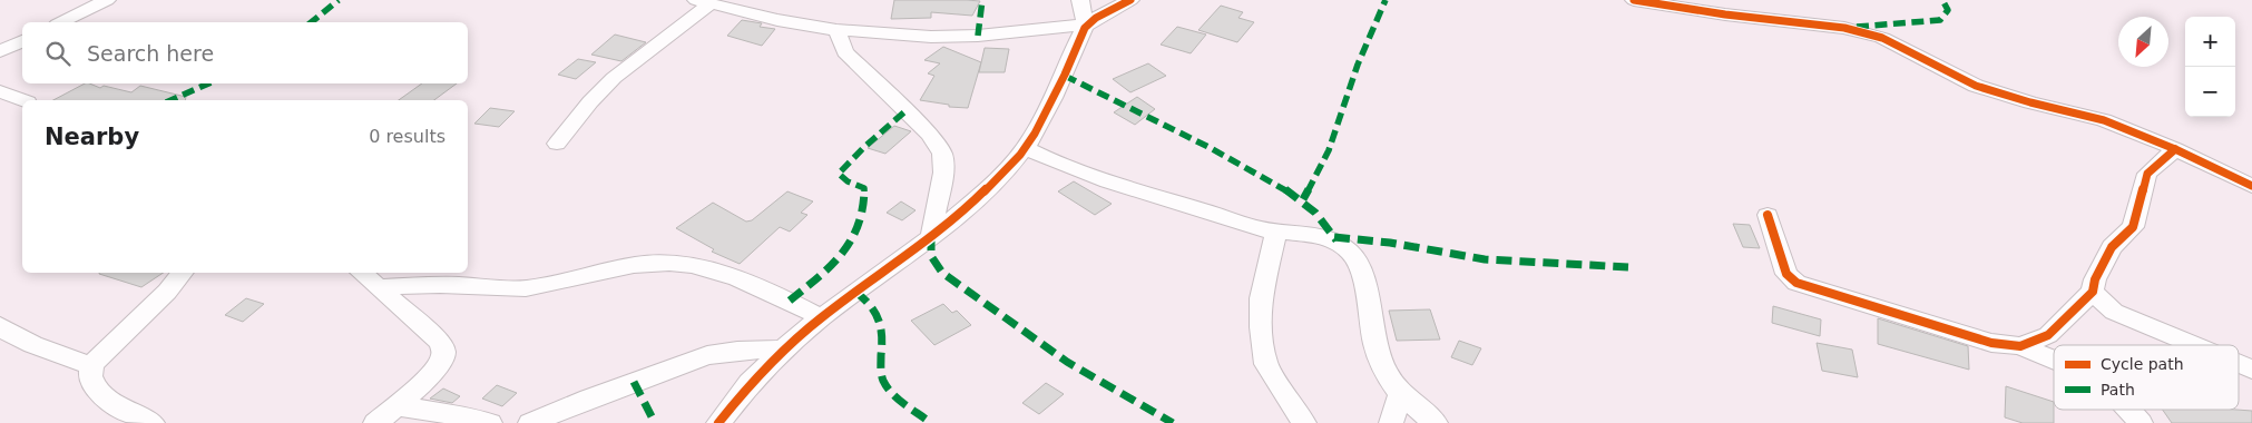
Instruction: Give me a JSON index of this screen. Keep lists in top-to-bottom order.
{
  "legend": ["Cycle path", "Path"],
  "north": "bottom left",
  "page": {
    "map_buttons": ["+", "−"],
    "search": "Search here",
    "heading": ["Nearby", "0 results"]
  }
}
